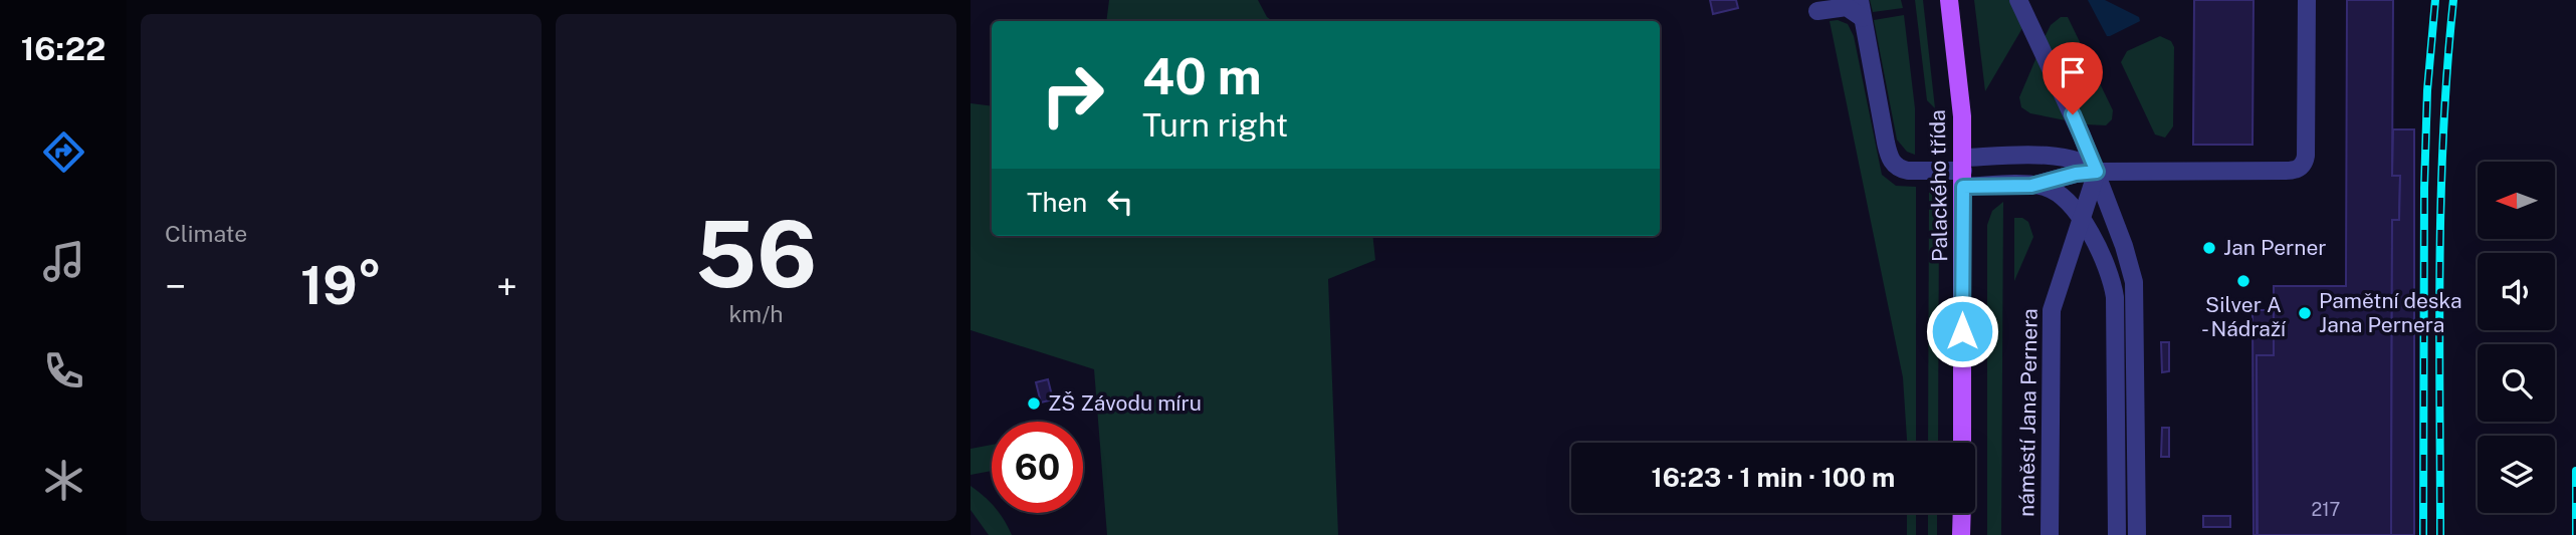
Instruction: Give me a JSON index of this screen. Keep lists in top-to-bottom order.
{
  "streets": {
    "main road": ["Palackého třída"],
    "lane": ["náměstí Jana Pernera"]
  },
  "places": [
    "Jan Perner",
    "Silver A - Nádraží",
    "Pamětní deska Jana Pernera",
    "ZŠ Závodu míru"
  ],
  "house_numbers": ["217"],
  "north": "left",
  "page": {
    "tabs": "16:22",
    "tile": [
      "Climate",
      ["56", "km/h"]
    ],
    "turn": ["40 m", "Turn right"],
    "then": "Then",
    "heat": ["−", "19°", "+"],
    "limit": "60",
    "trip": "16:23 · 1 min · 100 m"
  }
}
